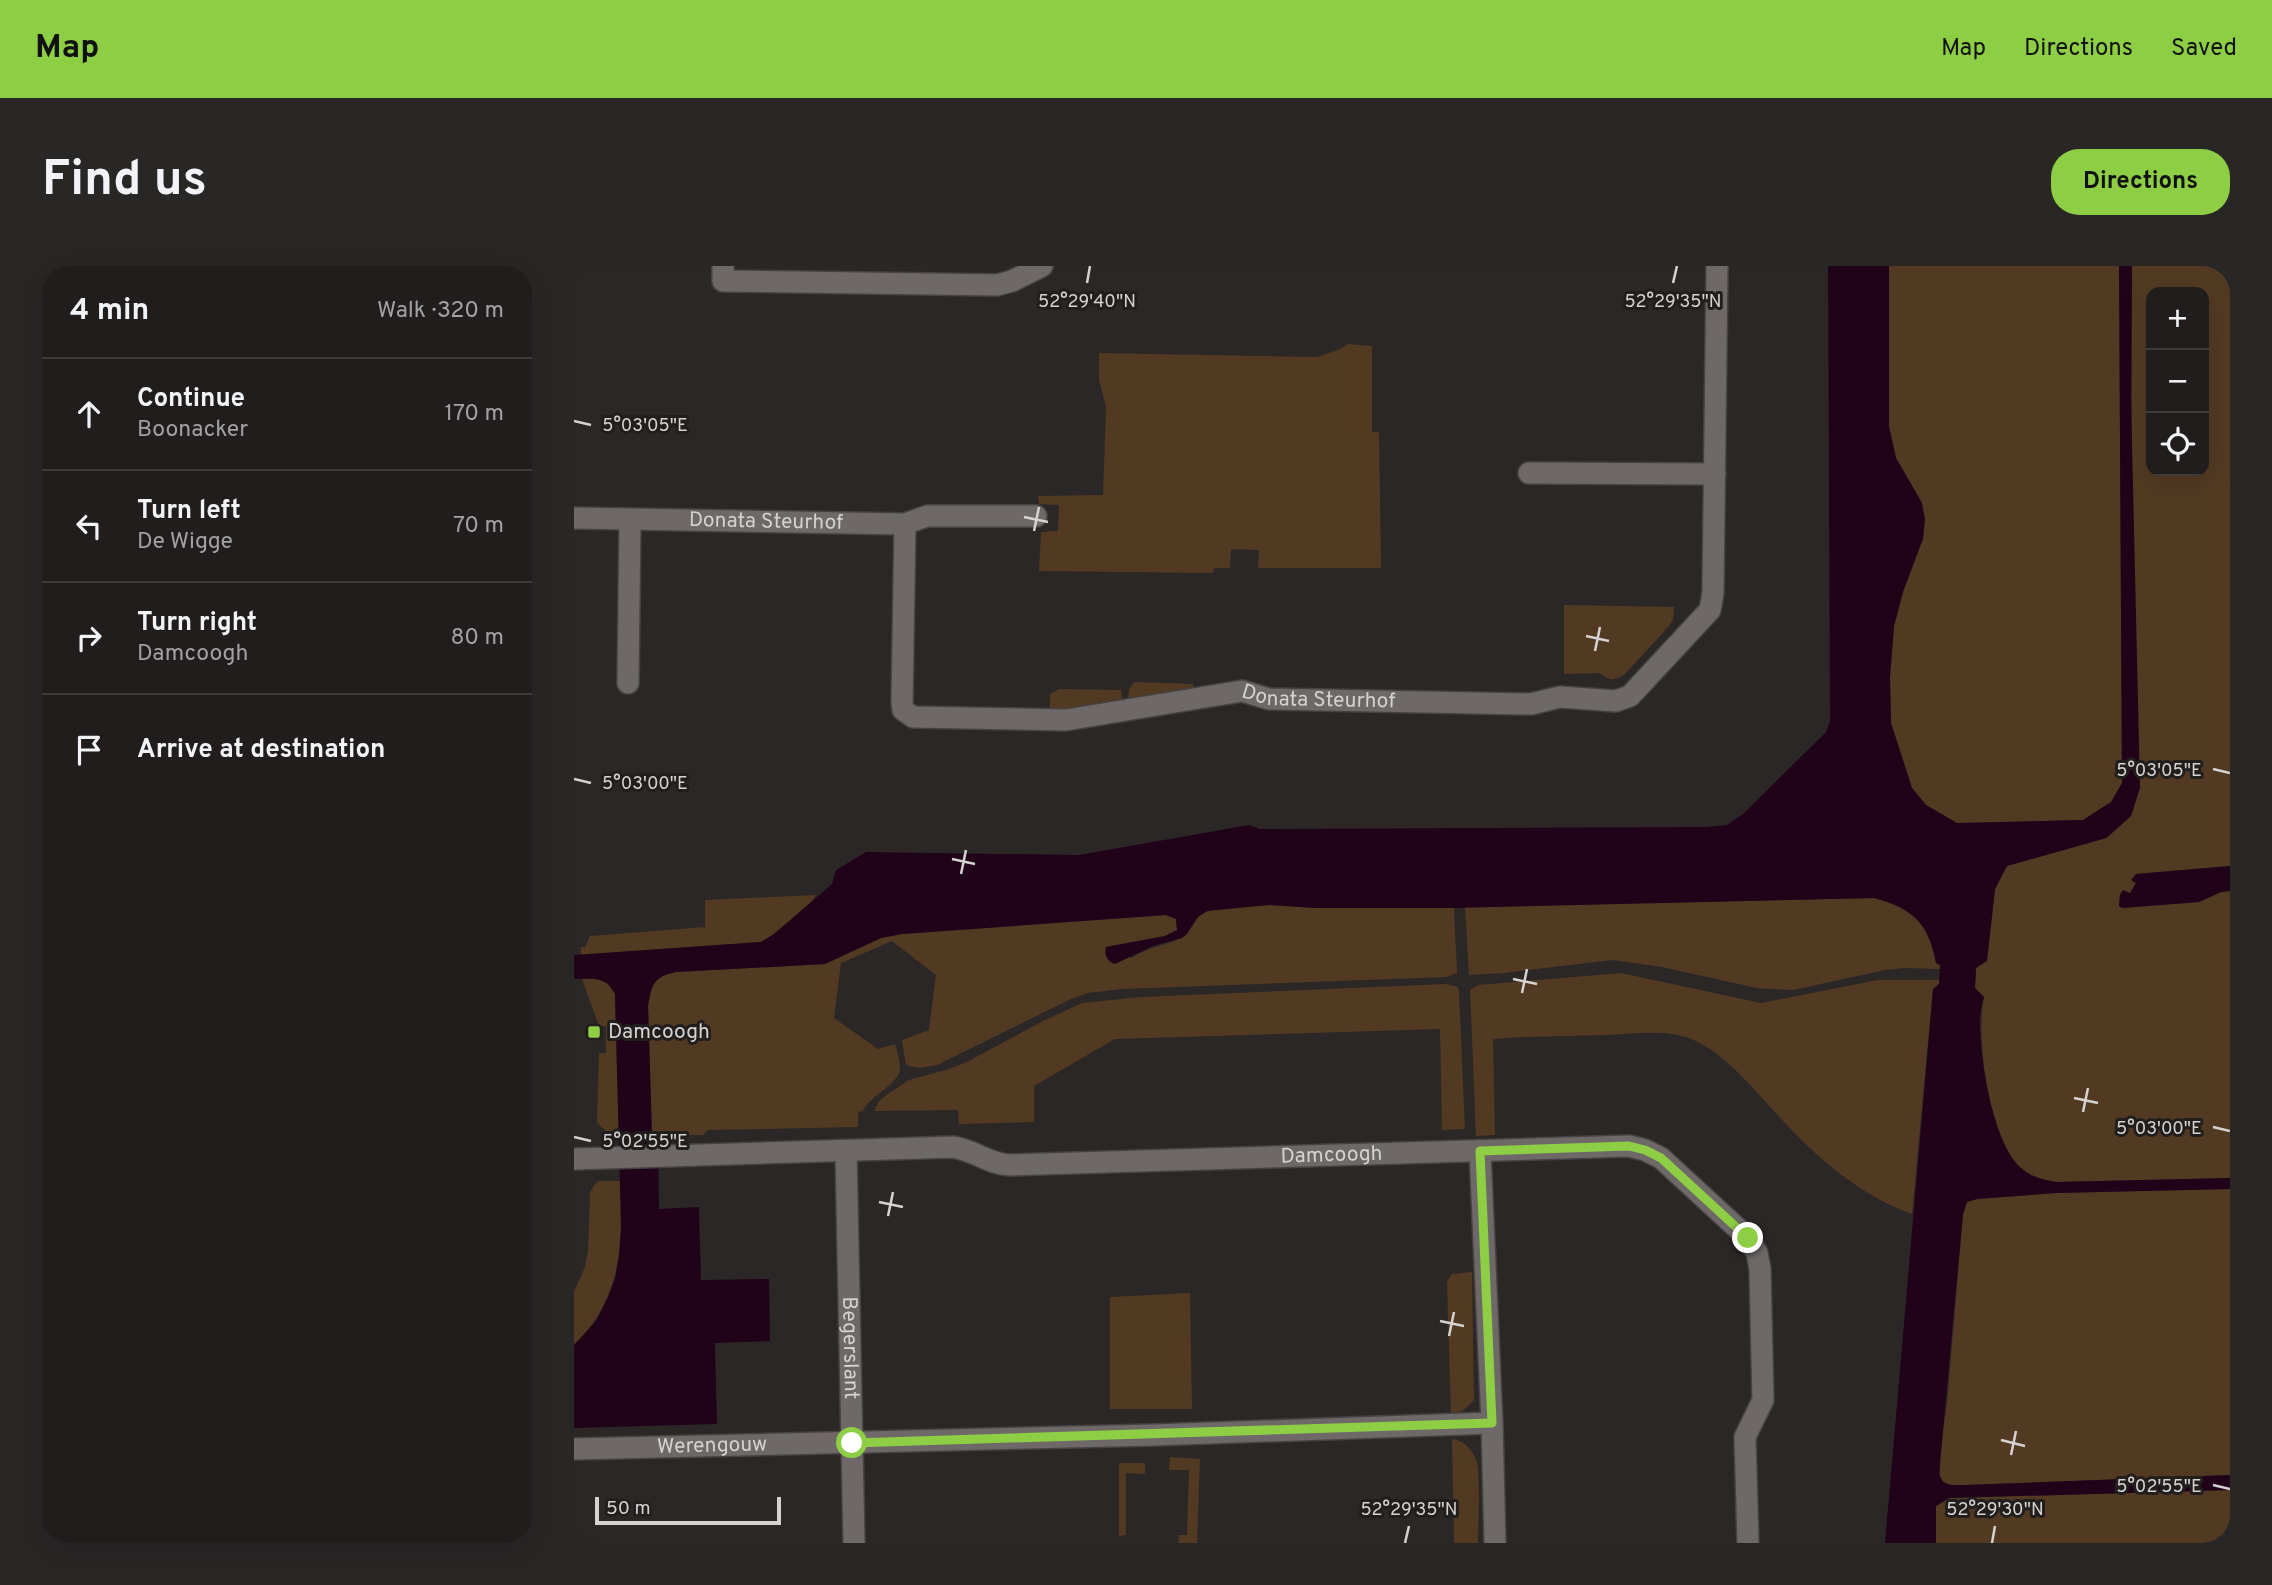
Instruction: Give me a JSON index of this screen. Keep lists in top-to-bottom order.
{
  "streets": {
    "street": [
      "Donata Steurhof",
      "Damcoogh",
      "Begerslant",
      "Werengouw"
    ]
  },
  "crossings": [
    ["Damcoogh", "Begerslant"],
    ["Begerslant", "Werengouw"]
  ],
  "places": {
    "transit": ["Damcoogh"]
  },
  "scale_bar": "50 m",
  "page": {
    "header": "Map",
    "nav": ["Map", "Directions", "Saved"],
    "buttons": "Directions",
    "title": "Find us",
    "heading": ["4 min", "Walk · 320 m"],
    "map_buttons": ["+", "−"],
    "list": [
      ["Continue", "Boonacker", "170 m"],
      ["Turn left", "De Wigge", "70 m"],
      ["Turn right", "Damcoogh", "80 m"],
      "Arrive at destination"
    ],
    "scale": "50 m"
  },
  "coordinates": [
    "52°29'40\"N",
    "52°29'35\"N",
    "5°03'05\"E",
    "5°03'00\"E",
    "5°02'55\"E",
    "52°29'30\"N"
  ]
}
